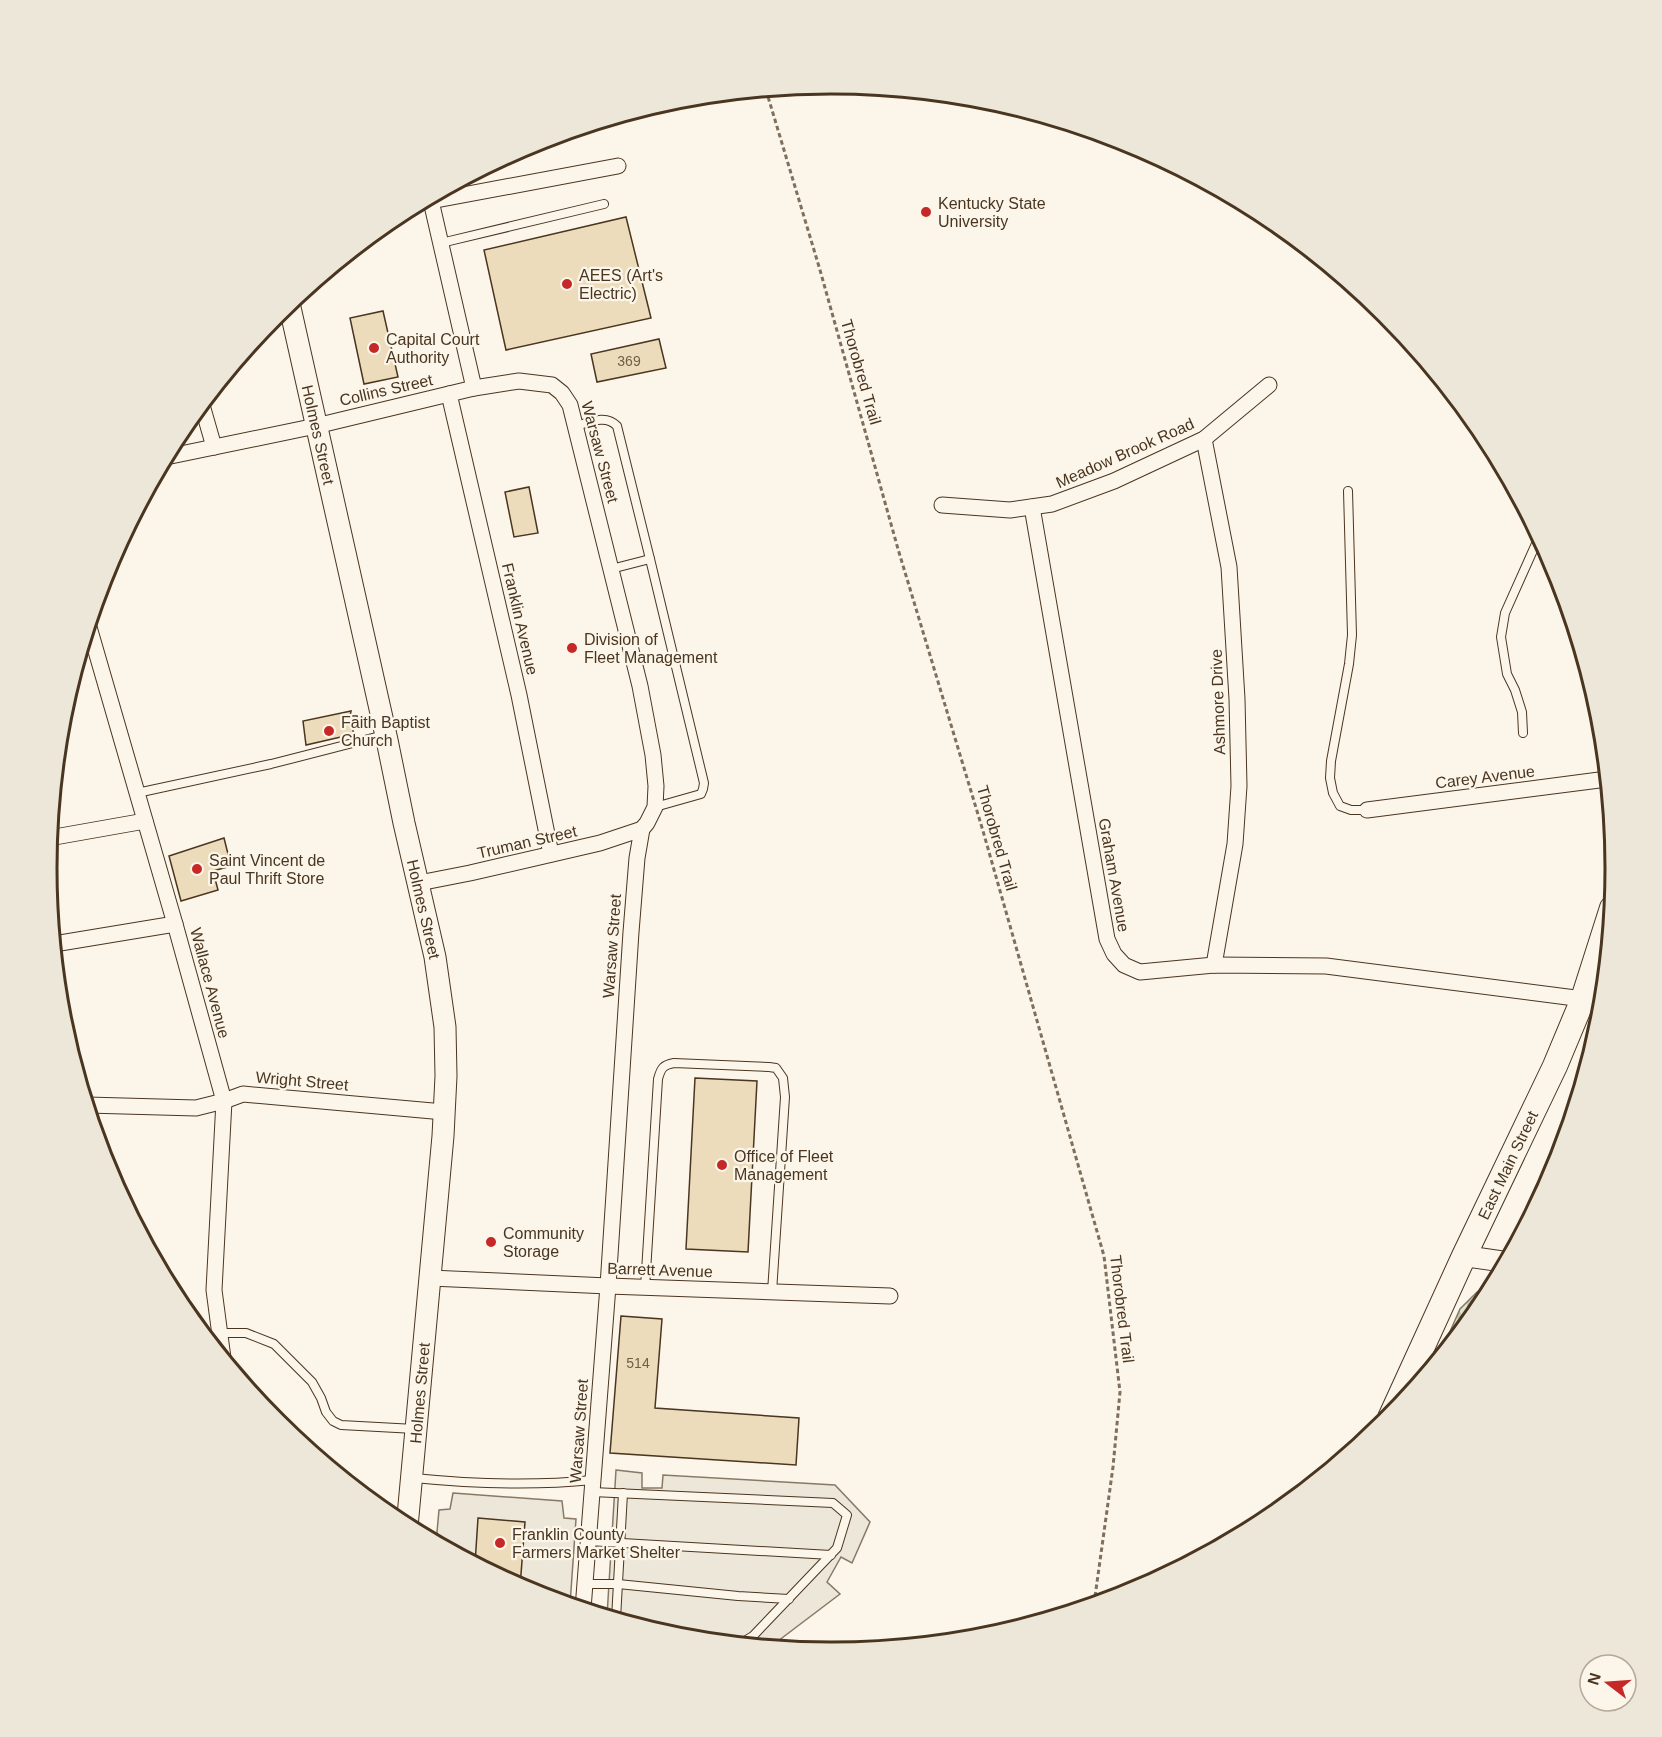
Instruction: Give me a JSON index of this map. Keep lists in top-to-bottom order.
{
  "streets": {
    "main road": ["Holmes Street", "East Main Street"],
    "street": [
      "Collins Street",
      "Warsaw Street",
      "Meadow Brook Road",
      "Franklin Avenue",
      "Ashmore Drive",
      "Carey Avenue",
      "Truman Street",
      "Graham Avenue",
      "Wallace Avenue",
      "Wright Street",
      "Barrett Avenue"
    ],
    "path": ["Thorobred Trail"]
  },
  "crossings": [
    ["Collins Street", "Holmes Street"],
    ["Collins Street", "Warsaw Street"],
    ["Collins Street", "Franklin Avenue"],
    ["Holmes Street", "Truman Street"],
    ["Holmes Street", "Wright Street"],
    ["Holmes Street", "Barrett Avenue"],
    ["Warsaw Street", "Truman Street"],
    ["Warsaw Street", "Barrett Avenue"],
    ["Meadow Brook Road", "Ashmore Drive"],
    ["Meadow Brook Road", "Graham Avenue"],
    ["Franklin Avenue", "Truman Street"],
    ["Ashmore Drive", "Graham Avenue"],
    ["Graham Avenue", "East Main Street"],
    ["Wallace Avenue", "Wright Street"]
  ],
  "places": [
    "Kentucky State University",
    "AEES (Art's Electric)",
    "Capital Court Authority",
    "Division of Fleet Management",
    "Faith Baptist Church",
    "Saint Vincent de Paul Thrift Store",
    "Office of Fleet Management",
    "Community Storage",
    "Franklin County Farmers Market Shelter"
  ],
  "house_numbers": ["369", "514"],
  "north": "left"
}
